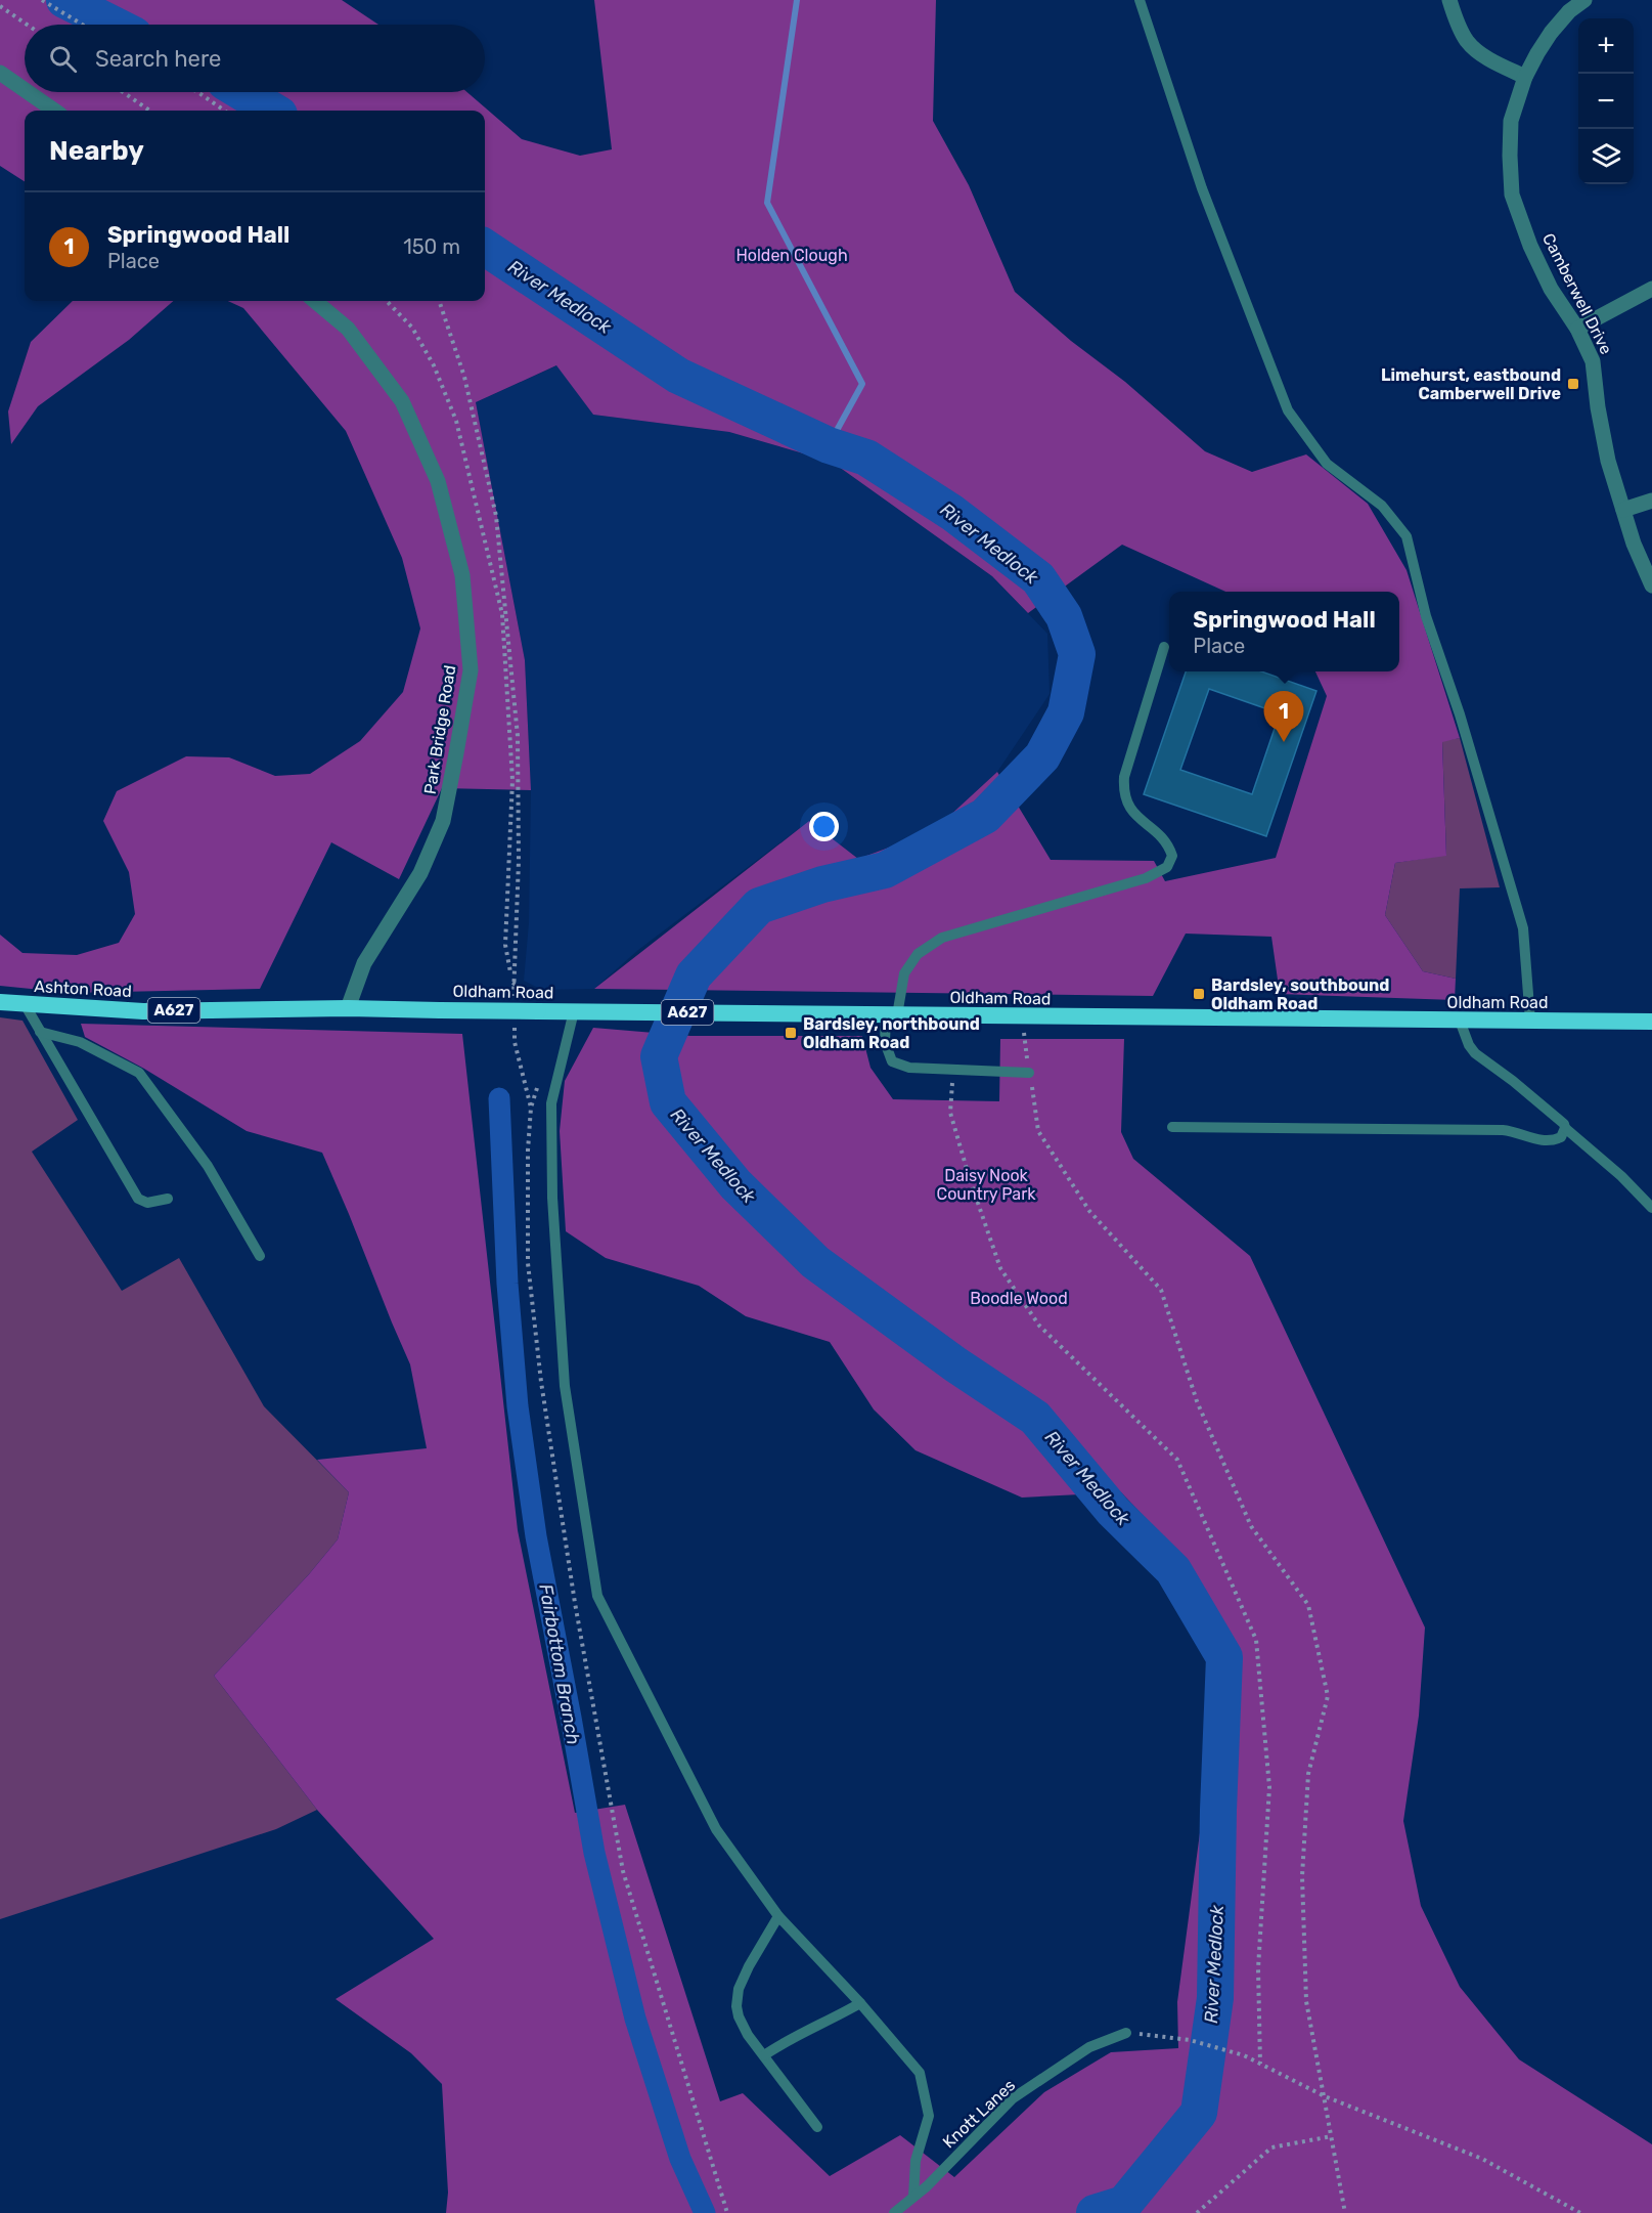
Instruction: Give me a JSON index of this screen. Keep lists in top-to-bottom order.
{
  "streets": {
    "highway": ["Ashton Road", "Oldham Road", "A627"],
    "street": ["Camberwell Drive", "Park Bridge Road"],
    "lane": ["Knott Lanes"]
  },
  "crossings": [
    ["Park Bridge Road", "Ashton Road"],
    ["Park Bridge Road", "Oldham Road"],
    ["Ashton Road", "Oldham Road"]
  ],
  "water": ["River Medlock", "Fairbottom Branch"],
  "parks": ["Holden Clough", "Daisy Nook Country Park", "Boodle Wood"],
  "places": {
    "transit": ["Limehurst, eastbound Camberwell Drive", "Bardsley, southbound Oldham Road", "Bardsley, northbound Oldham Road"]
  },
  "page": {
    "map_buttons": ["+", "−"],
    "search": "Search here",
    "heading": "Nearby",
    "list": [
      {
        "mark": "1",
        "name": "Springwood Hall",
        "note": "Place",
        "value": "150 m"
      }
    ],
    "popup": ["Springwood Hall", "Place"],
    "pins": "1"
  }
}
